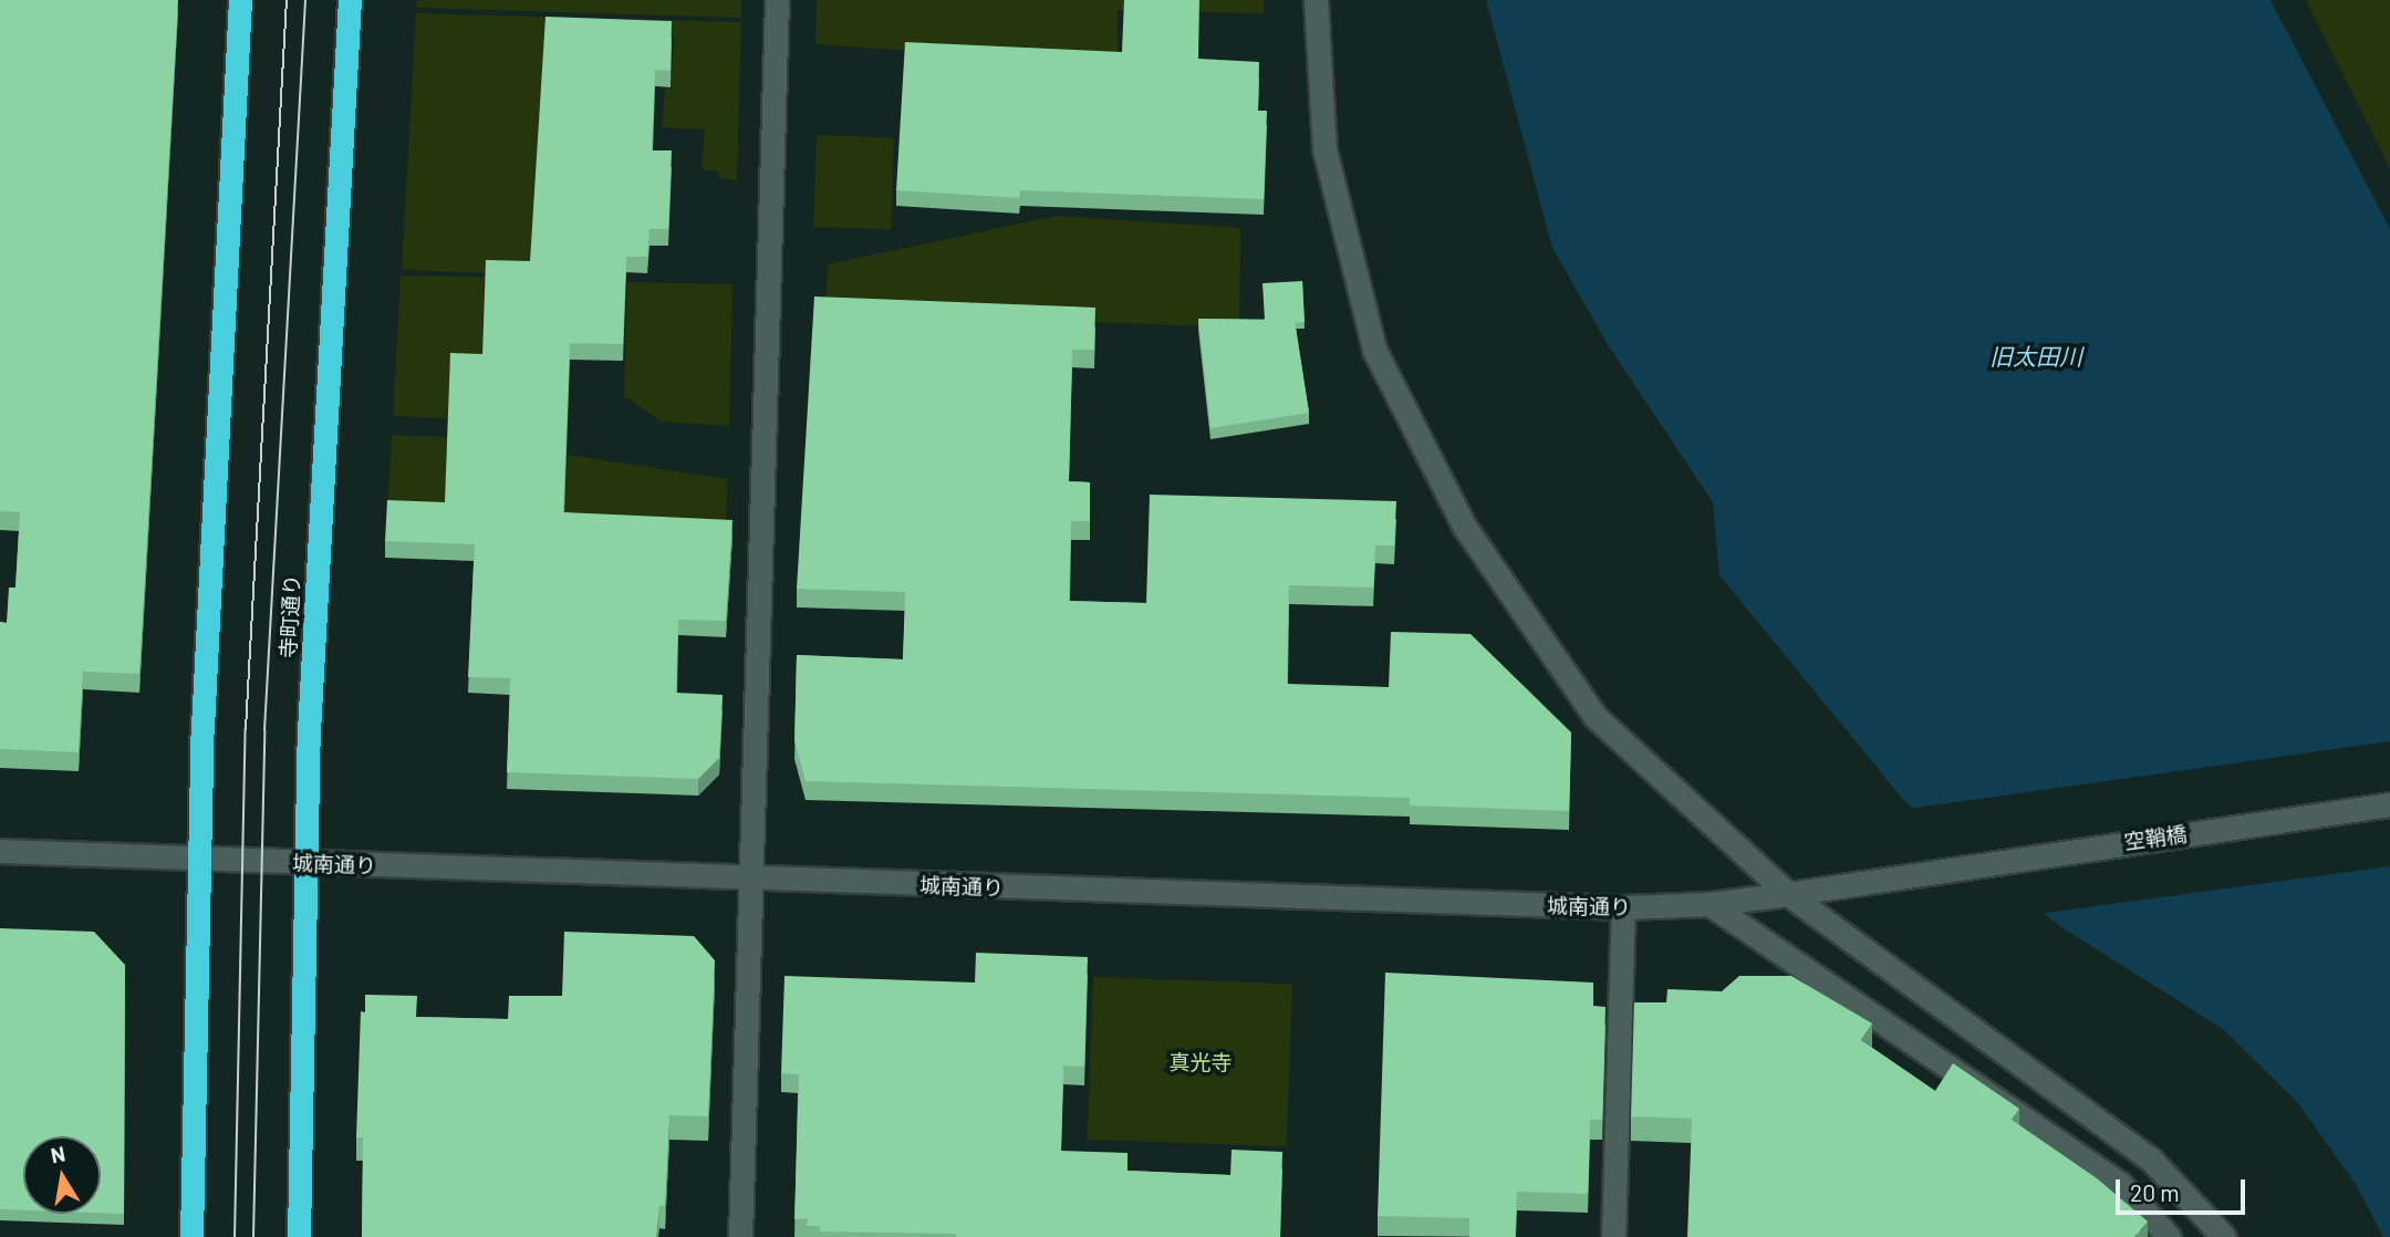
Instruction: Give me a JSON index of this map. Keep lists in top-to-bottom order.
{
  "streets": {
    "highway": ["寺町通り"],
    "street": ["空鞘橋", "城南通り"]
  },
  "crossings": [
    ["寺町通り", "城南通り"],
    ["空鞘橋", "城南通り"]
  ],
  "water": ["旧太田川"],
  "parks": ["真光寺"],
  "scale_bar": "20 m",
  "north": "top"
}
